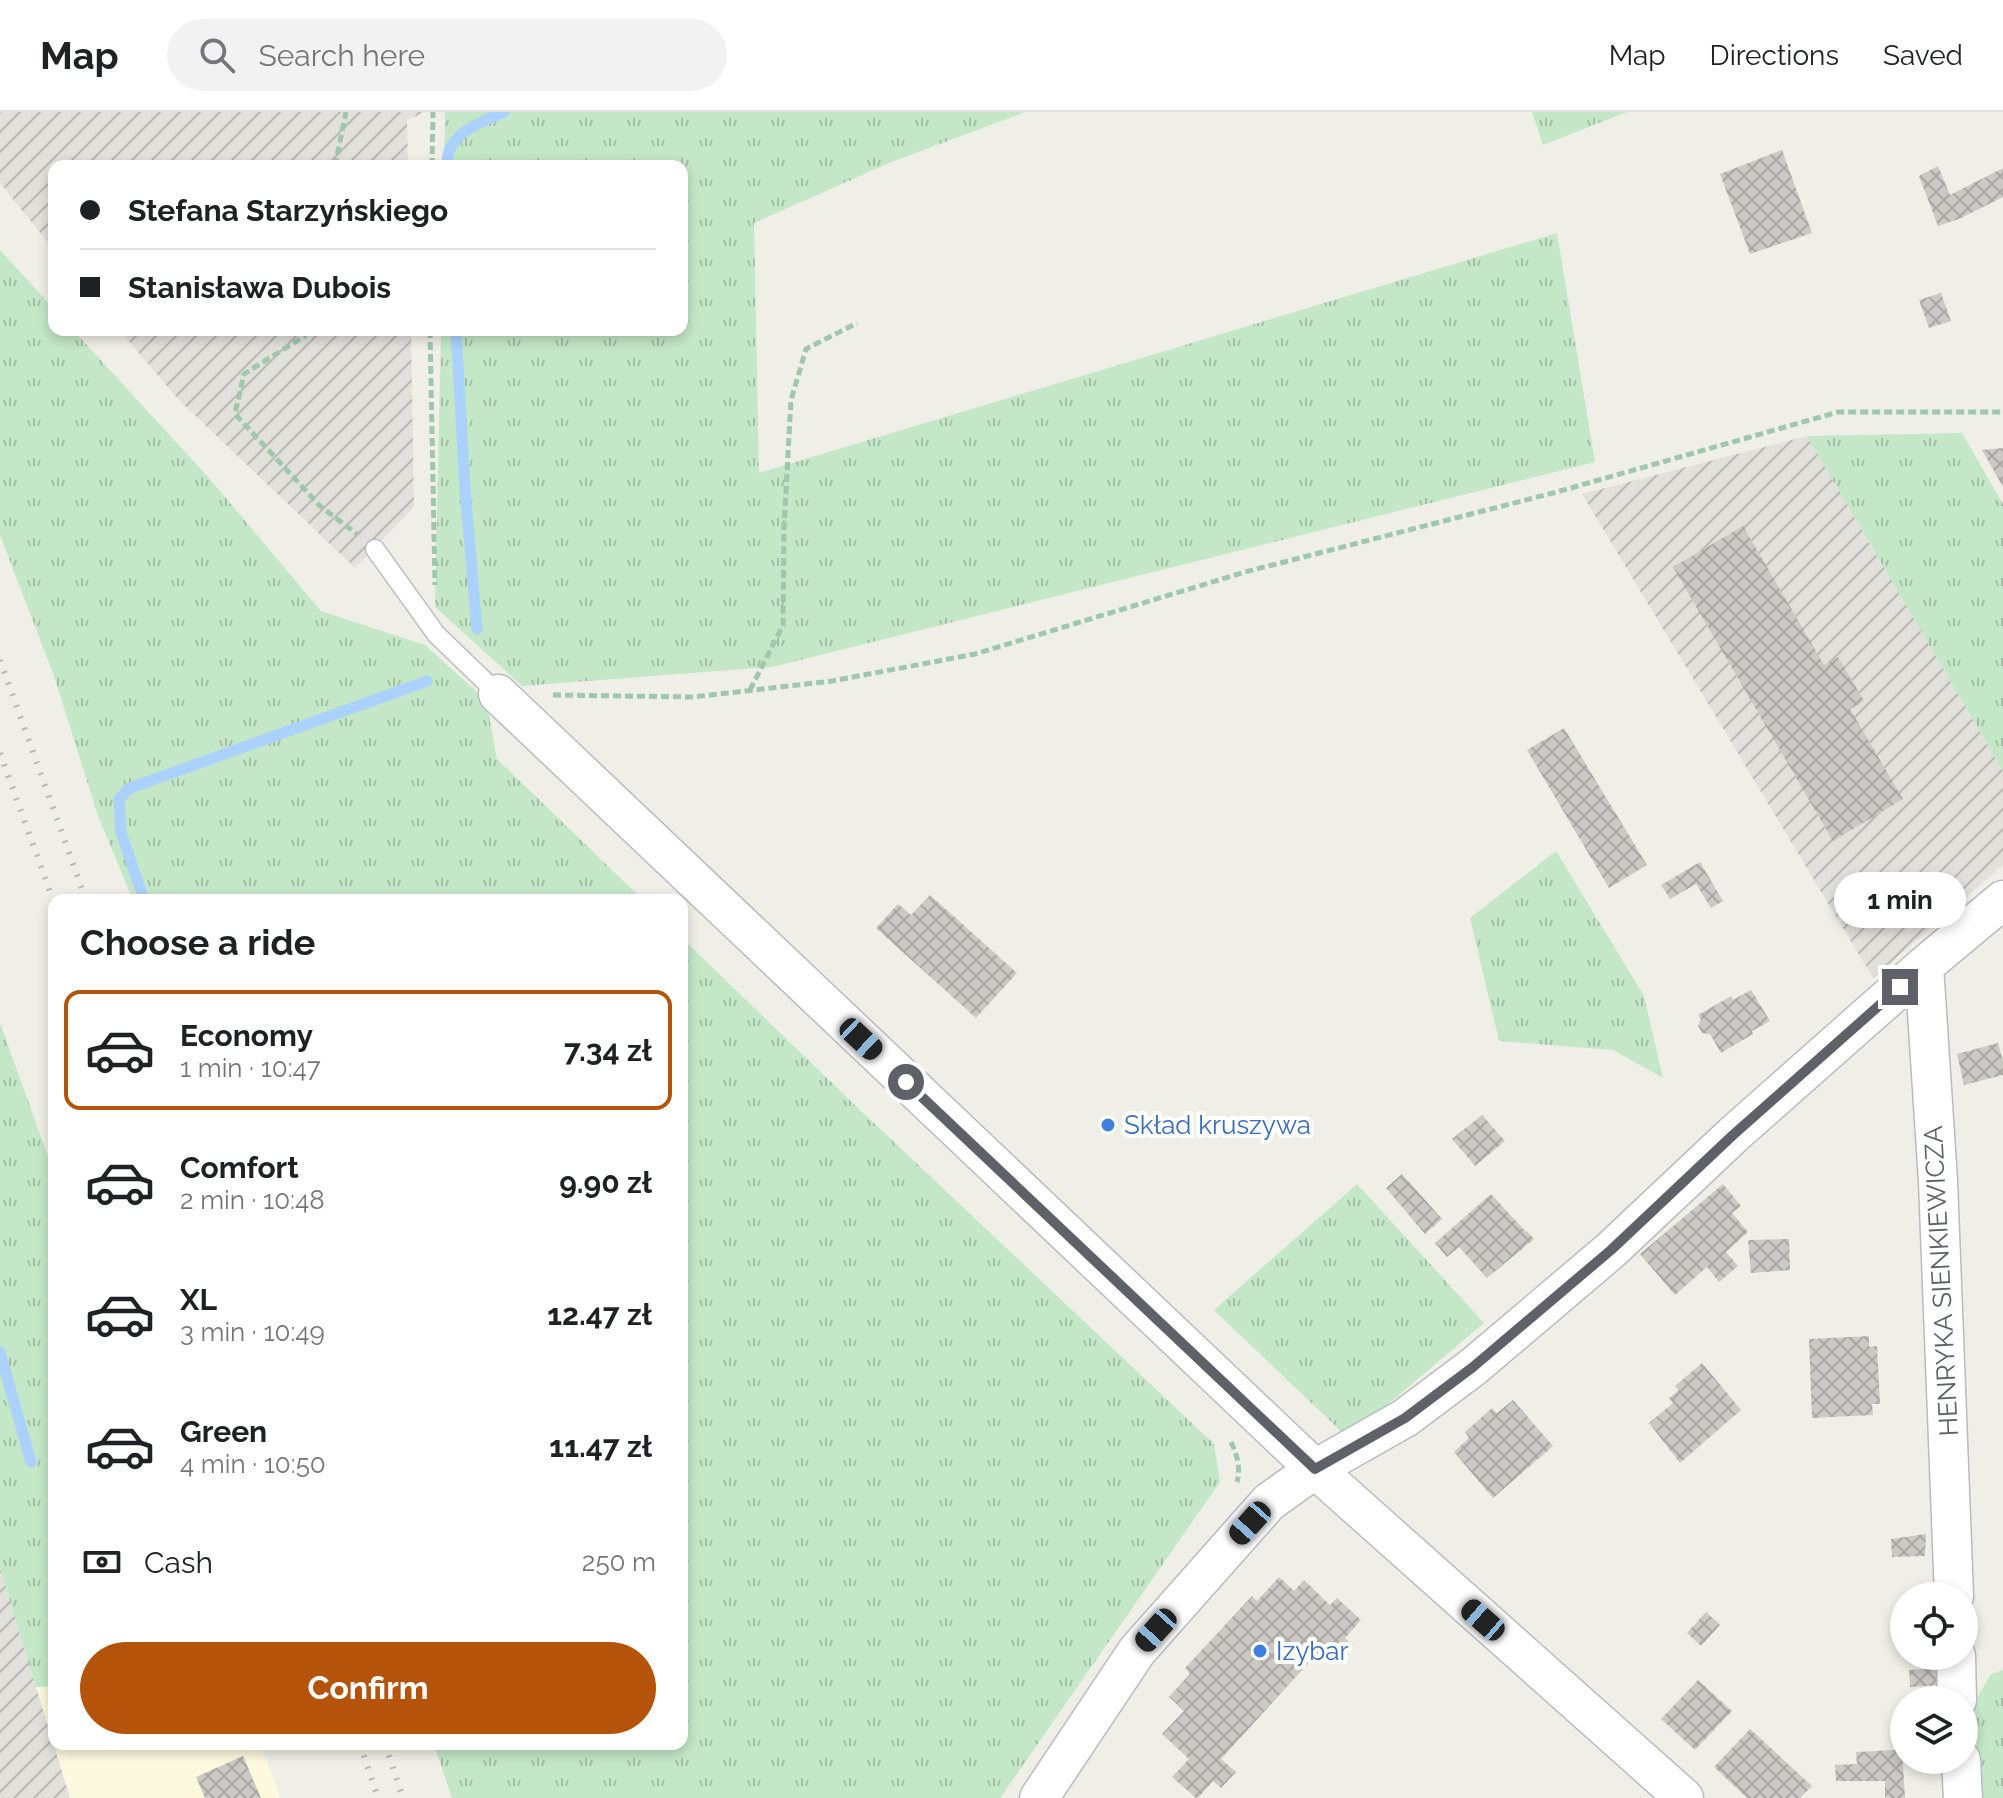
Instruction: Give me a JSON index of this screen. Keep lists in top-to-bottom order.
{
  "streets": {
    "street": ["HENRYKA SIENKIEWICZA"]
  },
  "places": ["Skład kruszywa", "Izybar"],
  "page": {
    "header": "Map",
    "search": "Search here",
    "nav": ["Map", "Directions", "Saved"],
    "banner": ["Stefana Starzyńskiego", "Stanisława Dubois"],
    "bubble": "1 min",
    "heading": "Choose a ride",
    "list": [
      {
        "name": "Economy",
        "note": "1 min · 10:47",
        "value": "7.34 zł"
      },
      {
        "name": "Comfort",
        "note": "2 min · 10:48",
        "value": "9.90 zł"
      },
      {
        "name": "XL",
        "note": "3 min · 10:49",
        "value": "12.47 zł"
      },
      {
        "name": "Green",
        "note": "4 min · 10:50",
        "value": "11.47 zł"
      }
    ],
    "pay": ["Cash", "250 m"],
    "buttons": "Confirm"
  }
}
